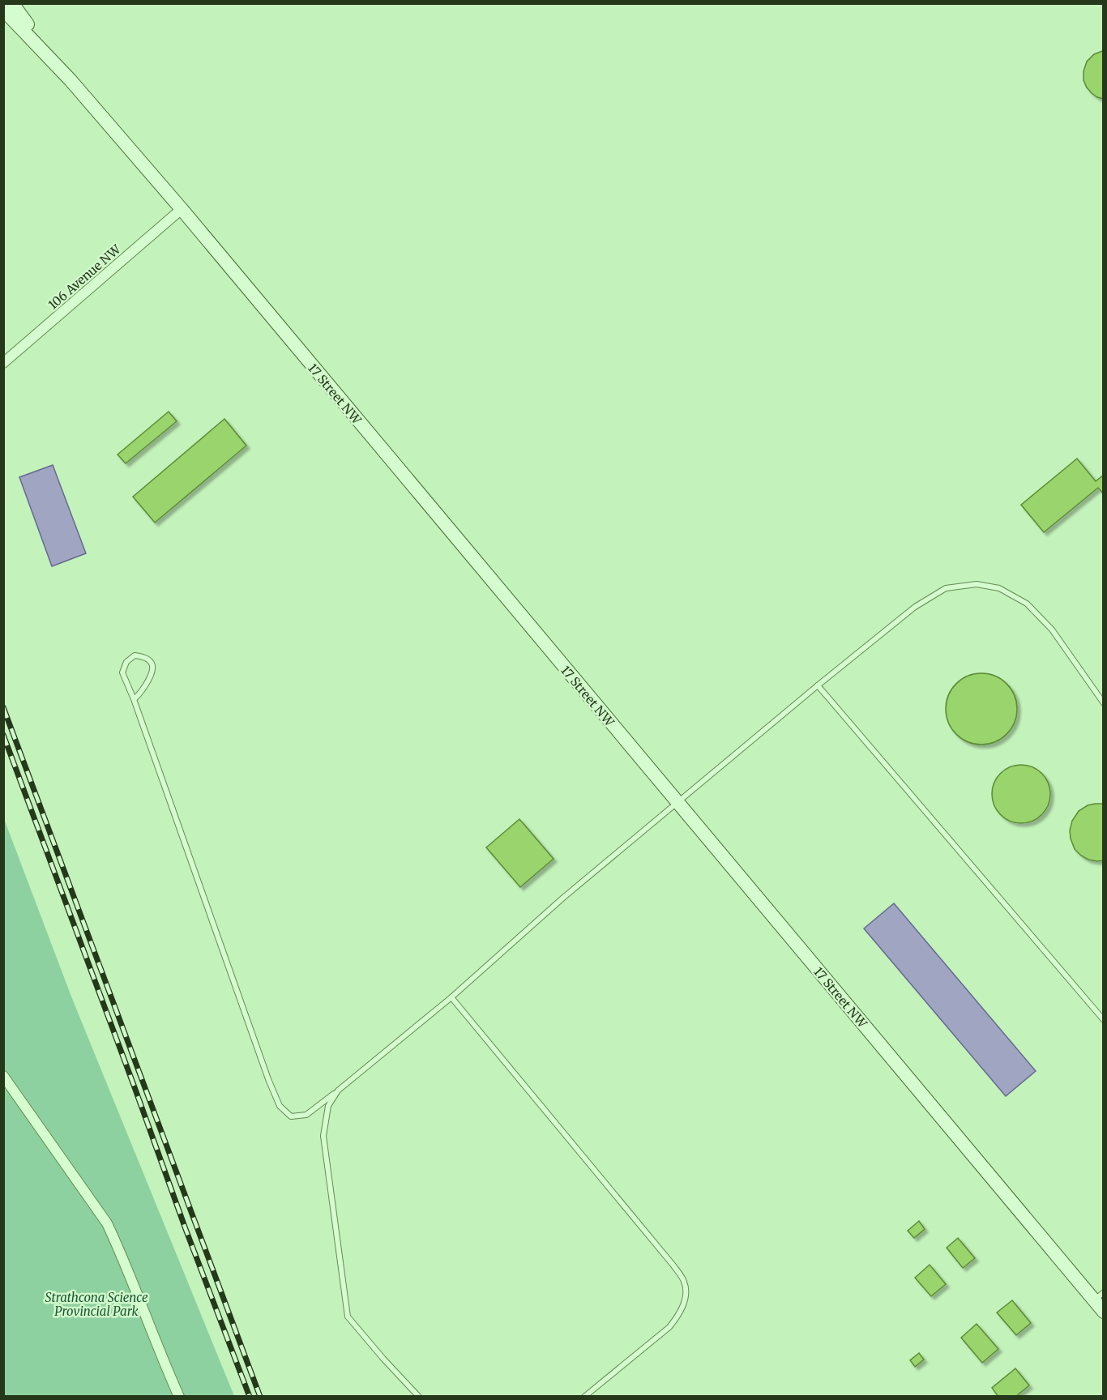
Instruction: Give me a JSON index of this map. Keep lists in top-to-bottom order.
{
  "streets": {
    "main road": ["17 Street NW"],
    "street": ["106 Avenue NW"]
  },
  "crossings": [
    ["106 Avenue NW", "17 Street NW"]
  ],
  "parks": ["Strathcona Science Provincial Park"]
}
